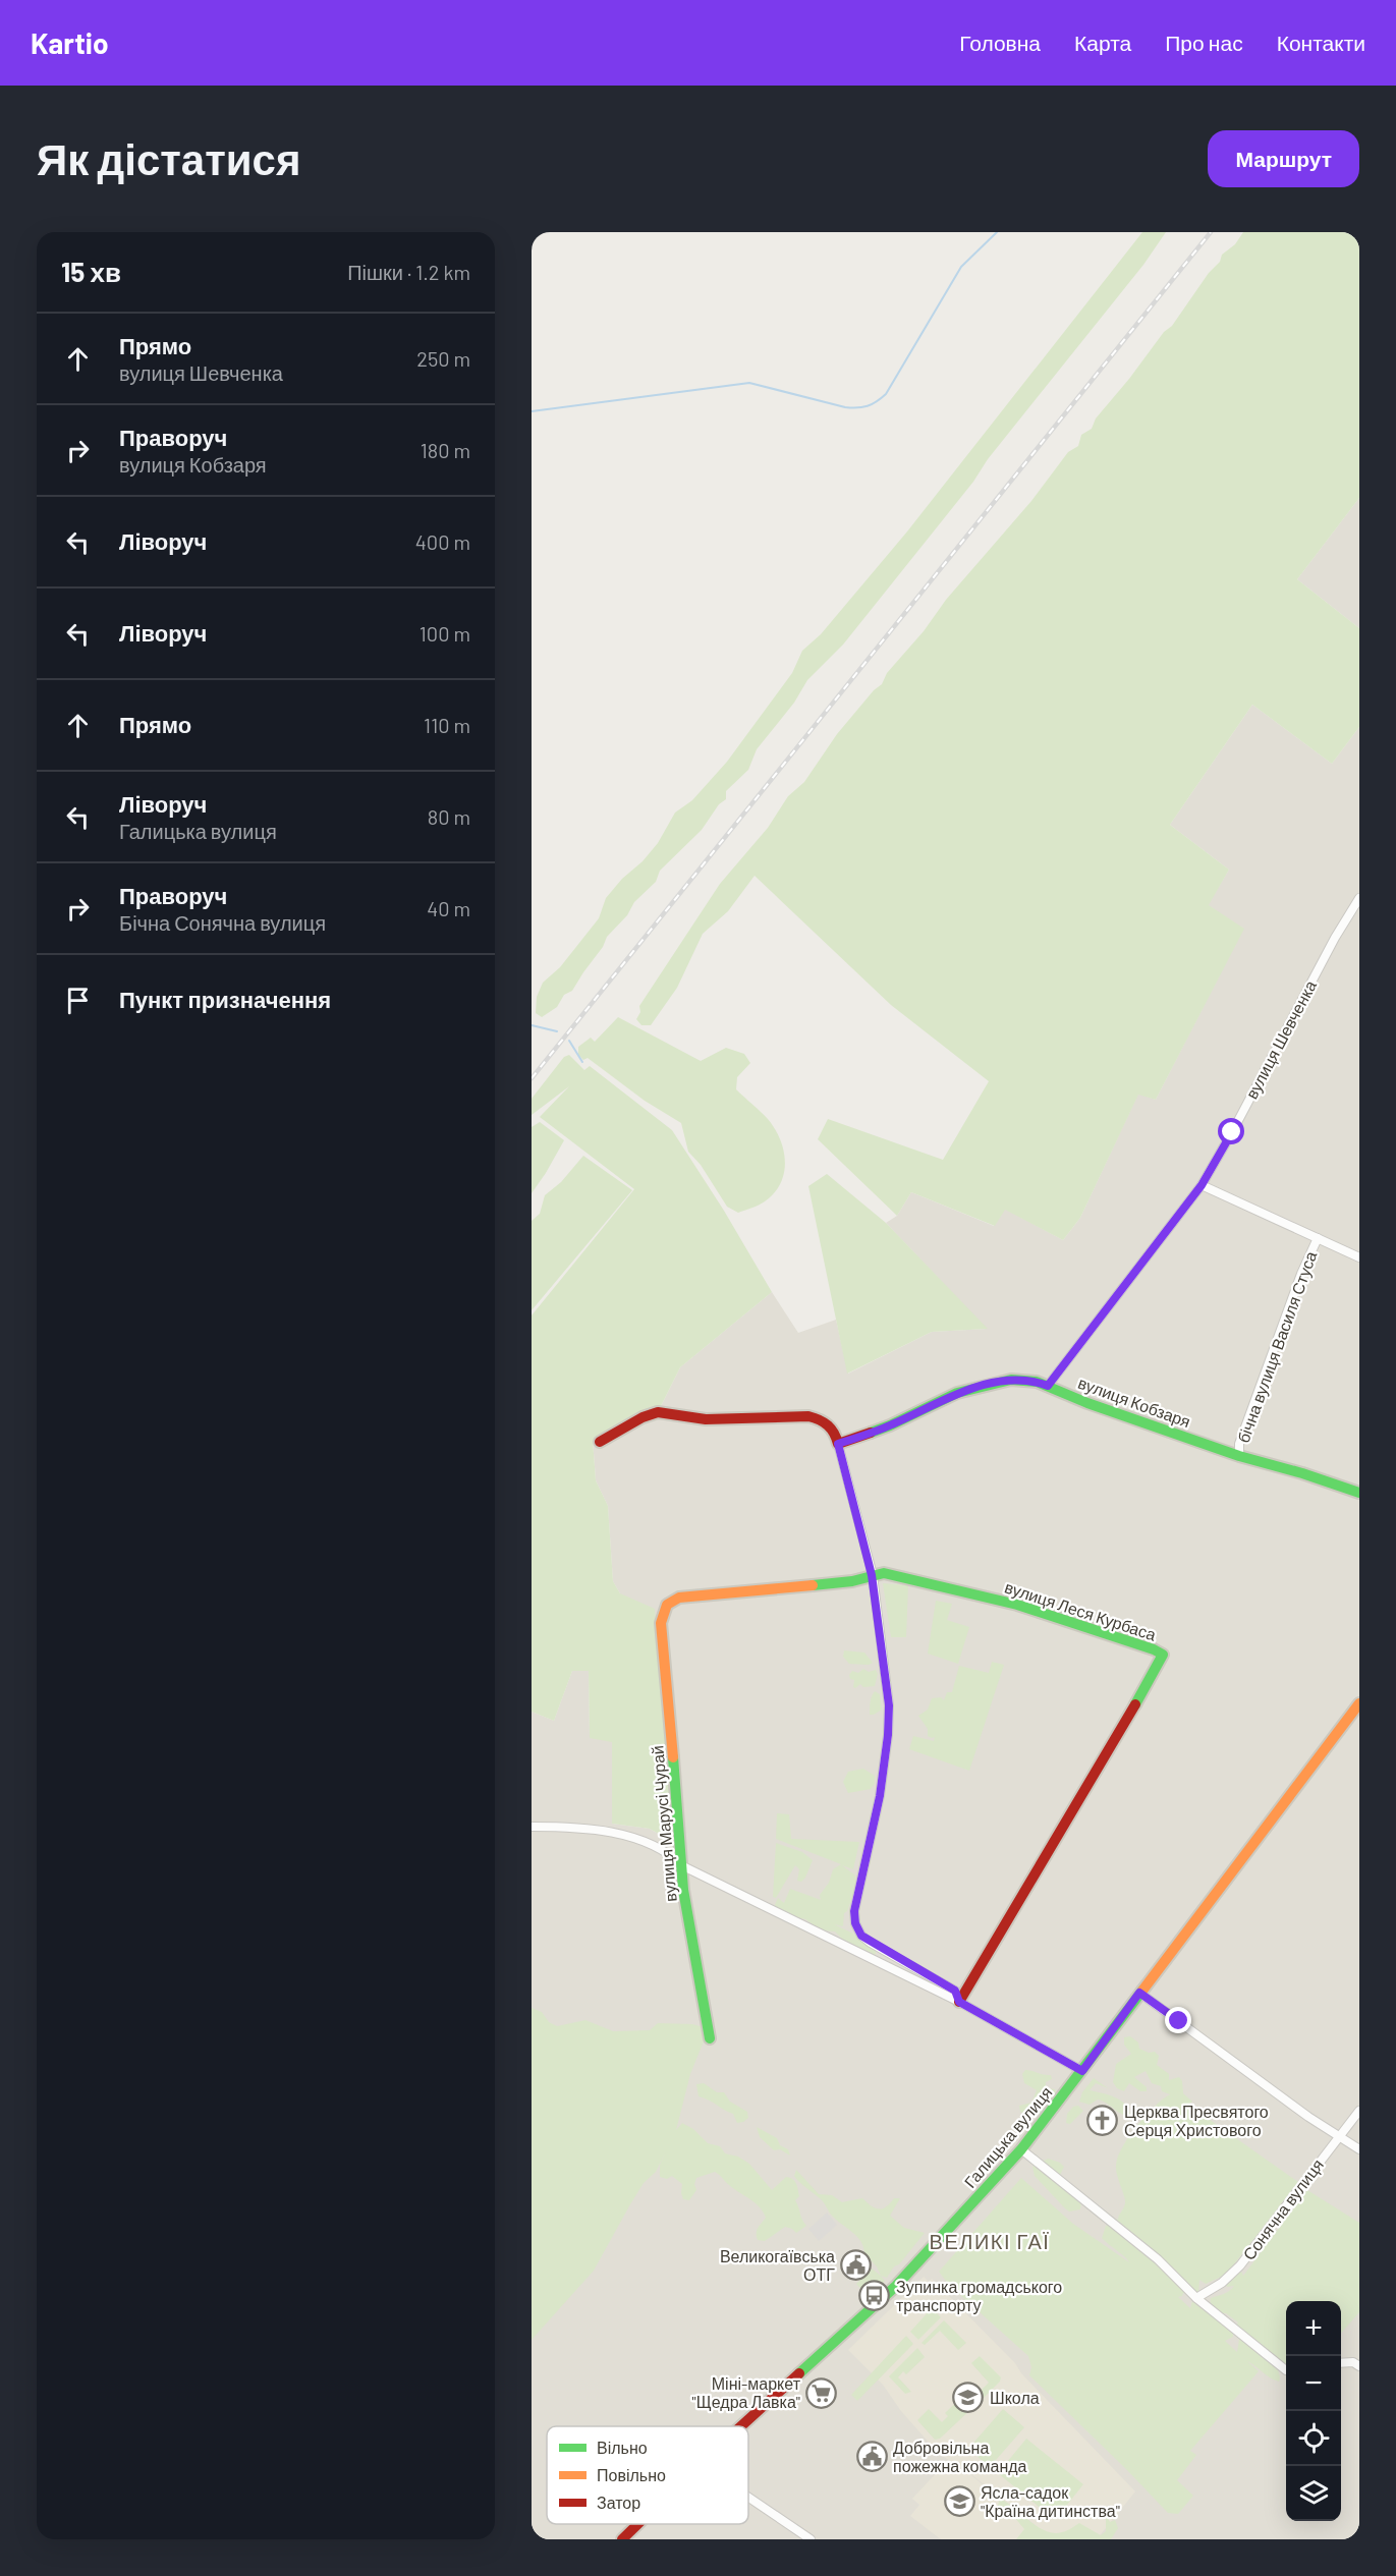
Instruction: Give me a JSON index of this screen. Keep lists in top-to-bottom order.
{
  "streets": {
    "street": [
      "вулиця Шевченка",
      "бічна вулиця Василя Стуса",
      "вулиця Кобзаря",
      "вулиця Леся Курбаса",
      "вулиця Марусі Чурай",
      "Галицька вулиця",
      "Сонячна вулиця"
    ]
  },
  "crossings": [
    ["вулиця Шевченка", "вулиця Кобзаря"],
    ["бічна вулиця Василя Стуса", "вулиця Кобзаря"],
    ["вулиця Леся Курбаса", "вулиця Марусі Чурай"]
  ],
  "districts": ["ВЕЛИКІ ГАЇ"],
  "places": {
    "church": ["Церква Пресвятого Серця Христового"],
    "public building": ["Великогаївська ОТГ", "Добровільна пожежна команда"],
    "bus stop": ["Зупинка громадського транспорту"],
    "supermarket": ["Міні-маркет \"Щедра Лавка\""],
    "school or university": ["Школа", "Ясла-садок \"Країна дитинства\""]
  },
  "legend": ["Вільно", "Повільно", "Затор"],
  "page": {
    "header": "Kartio",
    "nav": [
      "Головна",
      "Карта",
      "Про нас",
      "Контакти"
    ],
    "buttons": "Маршрут",
    "title": "Як дістатися",
    "heading": ["15 хв", "Пішки · 1.2 km"],
    "list": [
      ["Прямо", "вулиця Шевченка", "250 m"],
      ["Праворуч", "вулиця Кобзаря", "180 m"],
      ["Ліворуч", "400 m"],
      ["Ліворуч", "100 m"],
      ["Прямо", "110 m"],
      ["Ліворуч", "Галицька вулиця", "80 m"],
      ["Праворуч", "Бічна Сонячна вулиця", "40 m"],
      "Пункт призначення"
    ],
    "map_buttons": ["+", "−"]
  }
}
